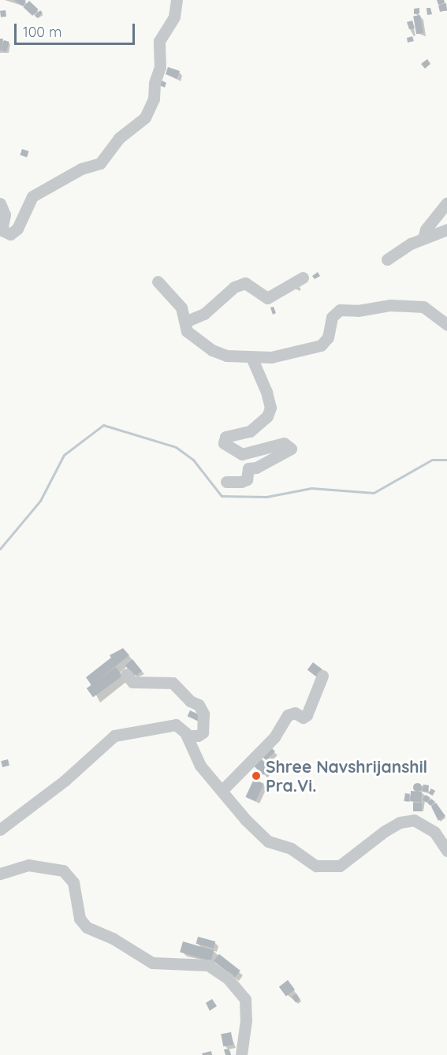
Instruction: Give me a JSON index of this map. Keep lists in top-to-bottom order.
{
  "places": ["Shree Navshrijanshil Pra.Vi."],
  "scale_bar": "100 m"
}
